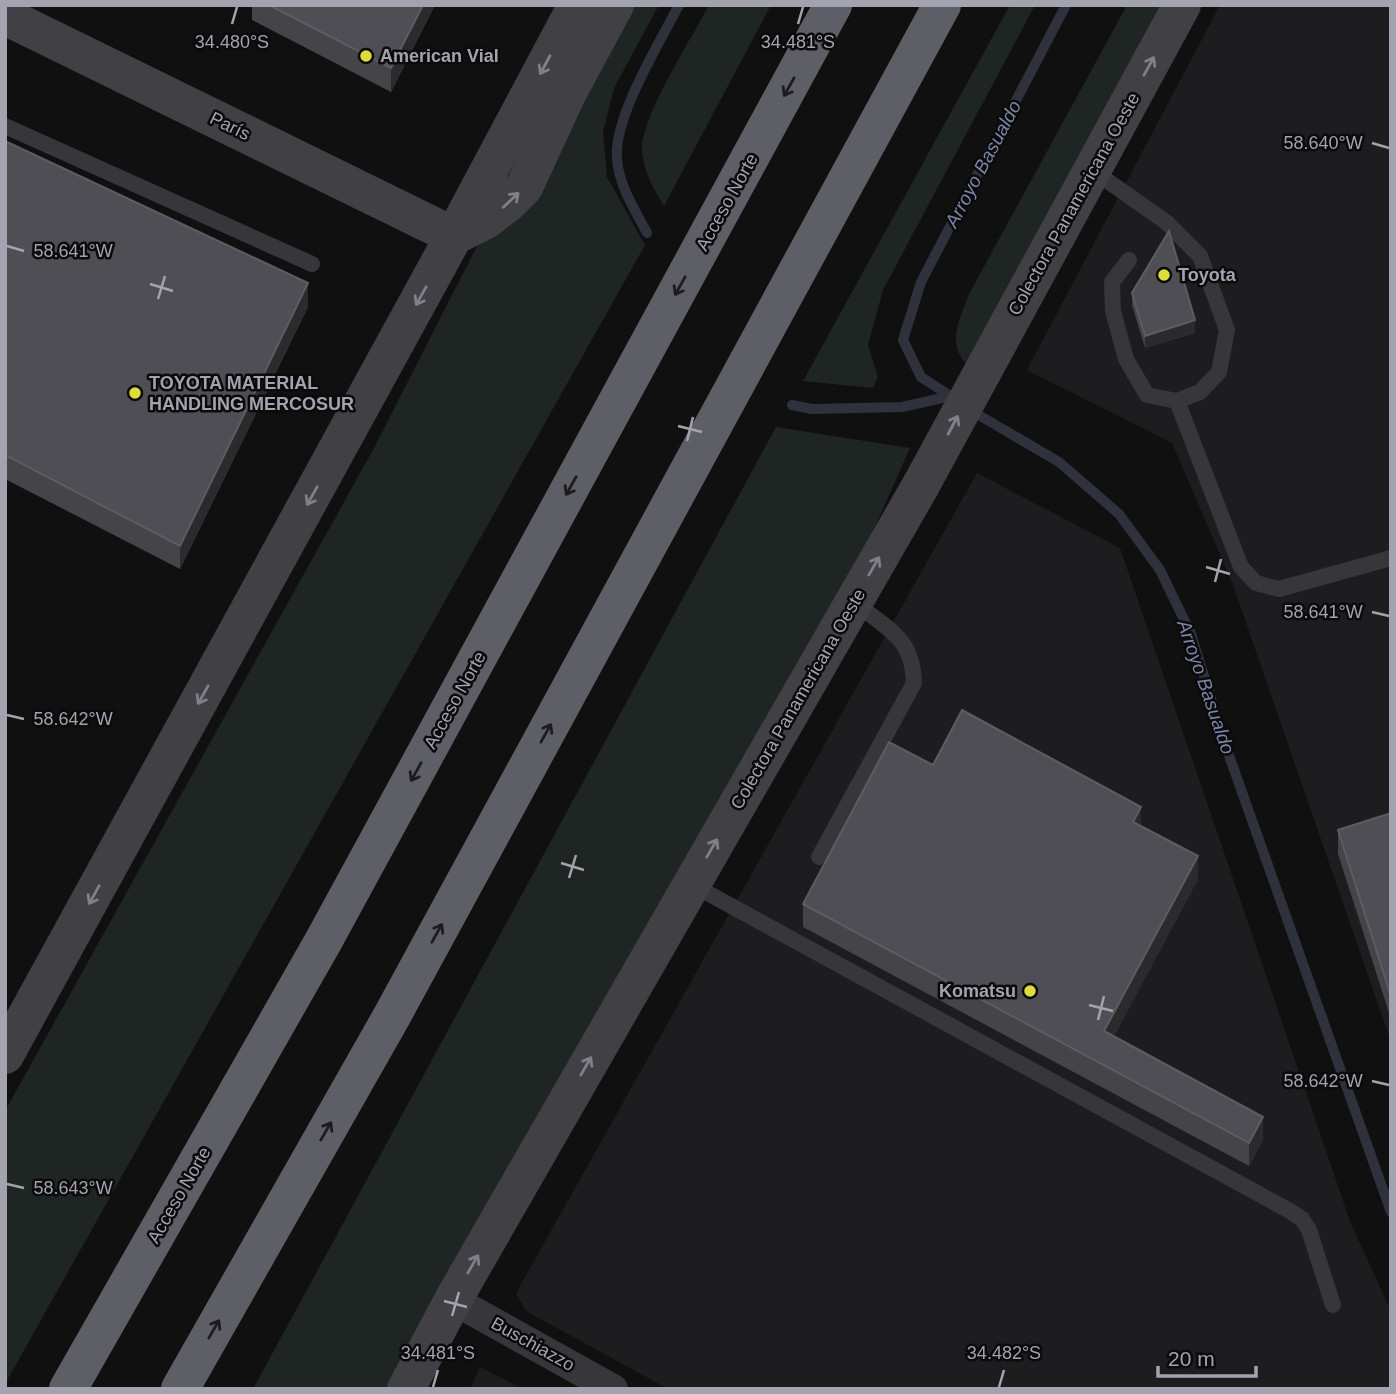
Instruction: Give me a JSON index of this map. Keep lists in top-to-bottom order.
{
  "streets": {
    "highway": ["Acceso Norte"],
    "street": ["París", "Colectora Panamericana Oeste", "Buschiazzo"]
  },
  "crossings": [
    ["Colectora Panamericana Oeste", "Buschiazzo"]
  ],
  "one_way": ["Colectora Panamericana Oeste"],
  "water": ["Arroyo Basualdo"],
  "places": [
    "American Vial",
    "Toyota",
    "TOYOTA MATERIAL HANDLING MERCOSUR",
    "Komatsu"
  ],
  "scale_bar": "20 m",
  "coordinates": [
    "34.480°S",
    "34.481°S",
    "58.640°W",
    "58.641°W",
    "58.642°W",
    "58.643°W",
    "34.482°S"
  ]
}
